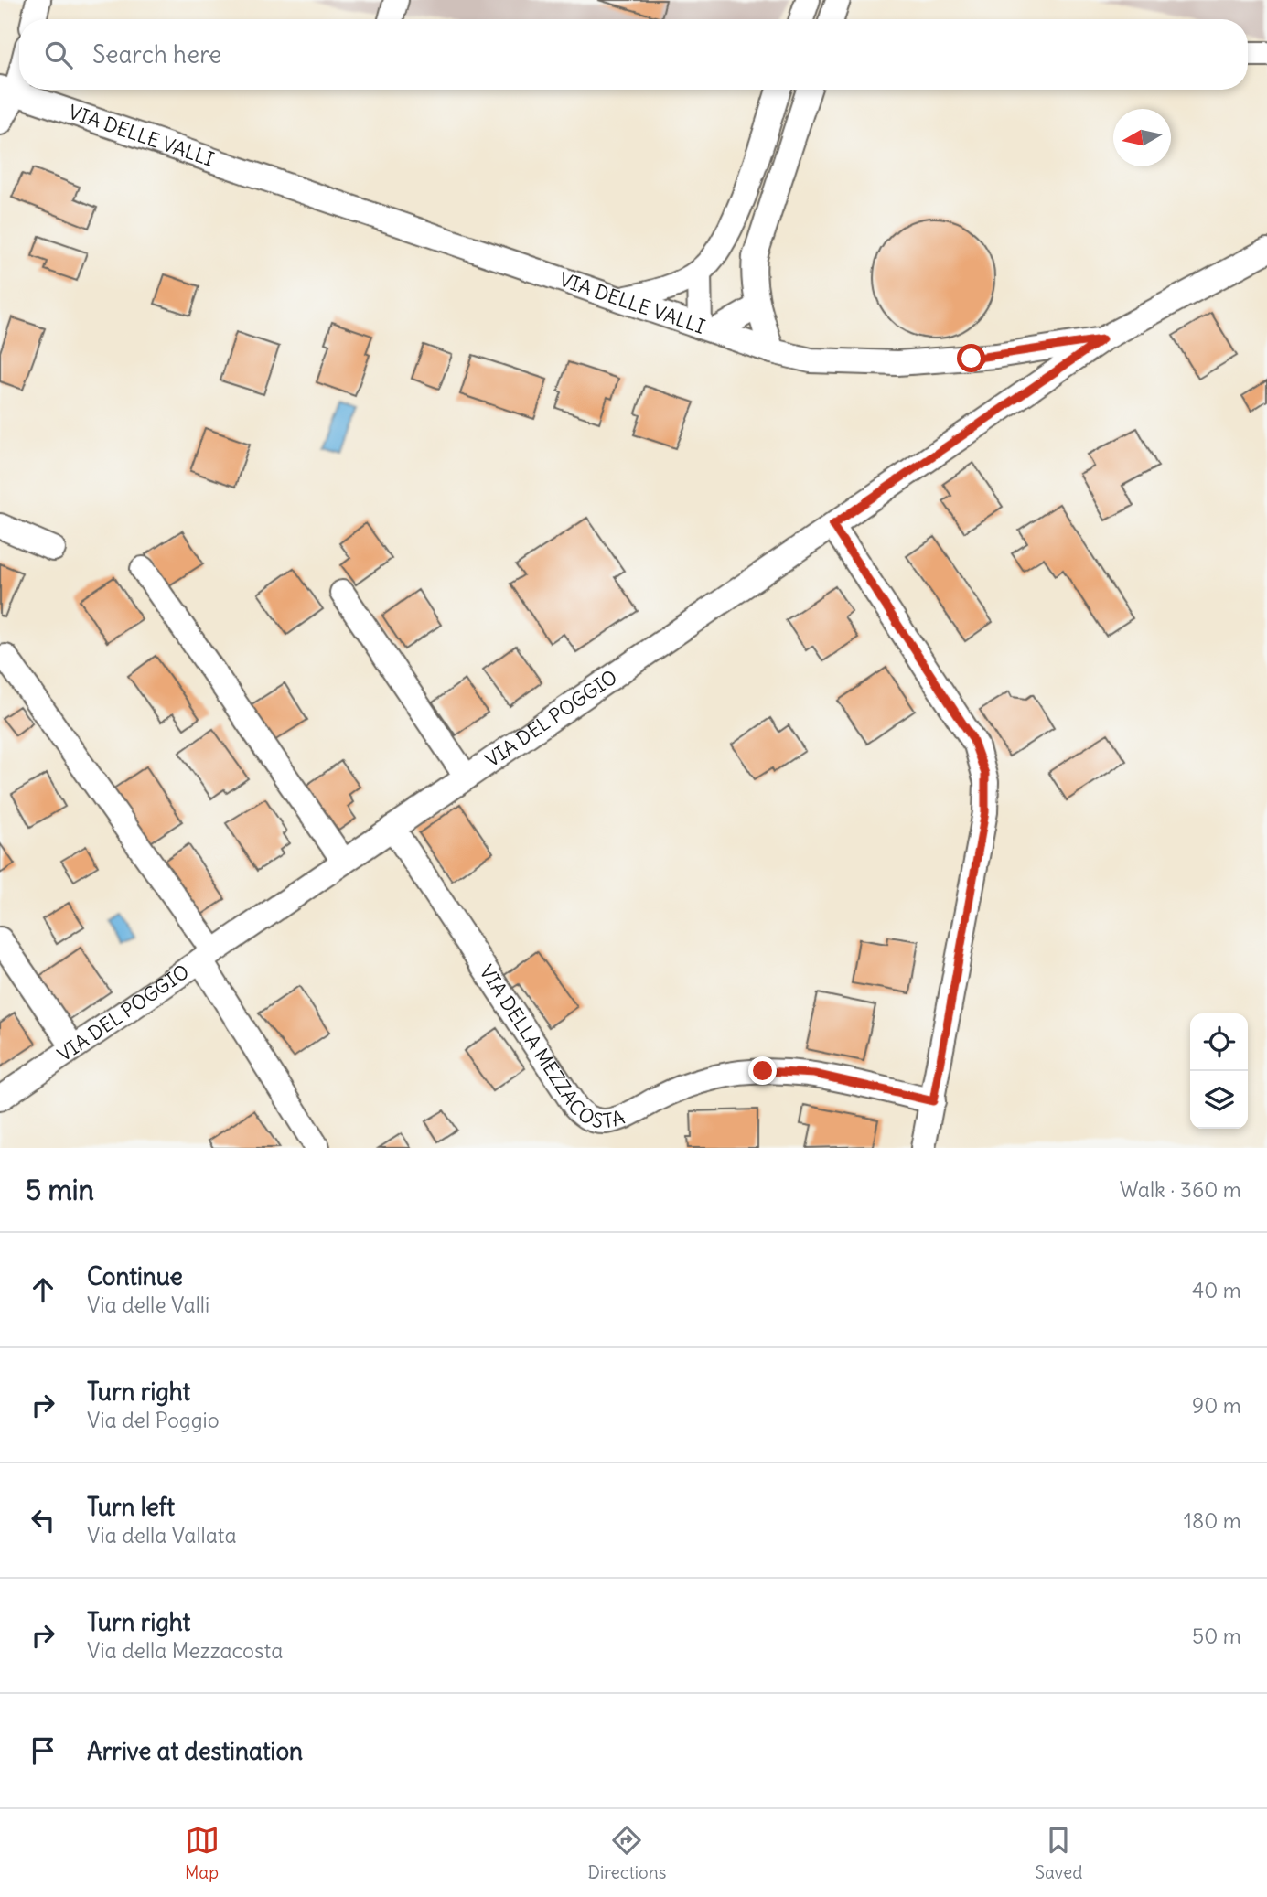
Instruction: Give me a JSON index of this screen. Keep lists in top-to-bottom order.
{
  "streets": {
    "street": ["VIA DELLE VALLI", "VIA DEL POGGIO", "VIA DELLA MEZZACOSTA"]
  },
  "crossings": [
    ["VIA DELLE VALLI", "VIA DEL POGGIO"],
    ["VIA DEL POGGIO", "VIA DELLA MEZZACOSTA"]
  ],
  "north": "left",
  "page": {
    "search": "Search here",
    "heading": ["5 min", "Walk · 360 m"],
    "list": [
      ["Continue", "Via delle Valli", "40 m"],
      ["Turn right", "Via del Poggio", "90 m"],
      ["Turn left", "Via della Vallata", "180 m"],
      ["Turn right", "Via della Mezzacosta", "50 m"],
      "Arrive at destination"
    ],
    "nav": ["Map", "Directions", "Saved"]
  }
}
